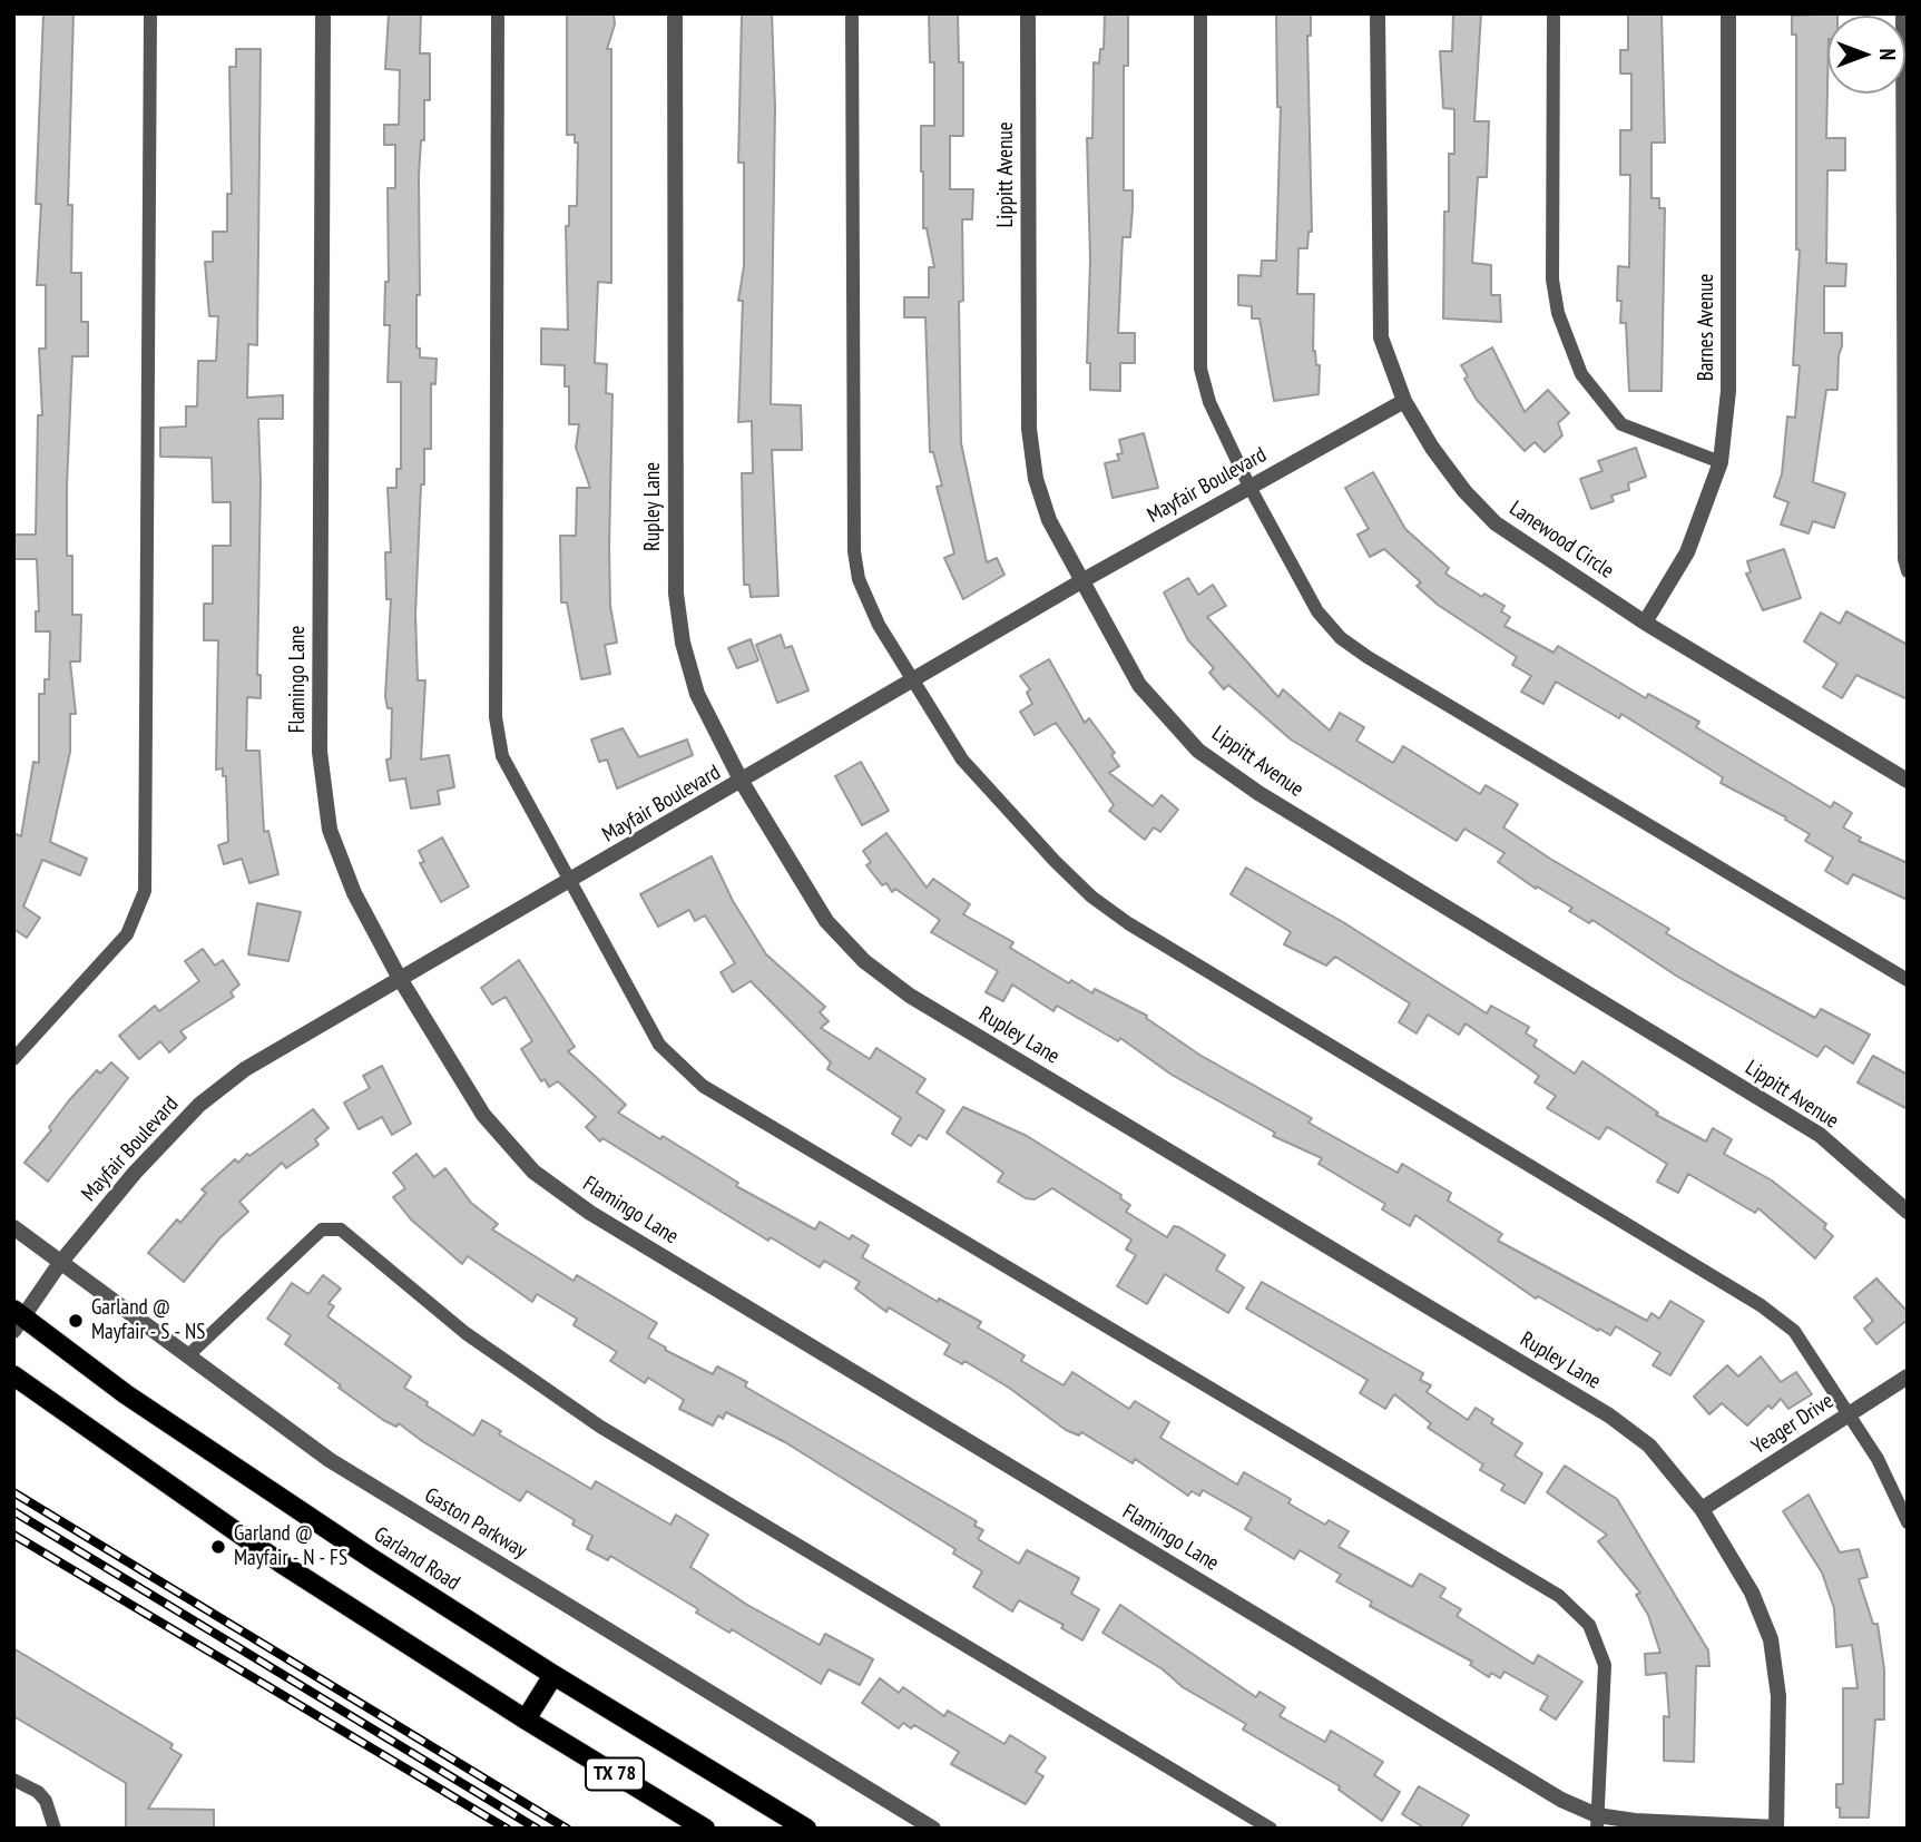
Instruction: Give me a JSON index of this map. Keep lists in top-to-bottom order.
{
  "streets": {
    "main road": ["Garland Road", "TX 78"],
    "street": [
      "Lippitt Avenue",
      "Barnes Avenue",
      "Mayfair Boulevard",
      "Rupley Lane",
      "Lanewood Circle",
      "Flamingo Lane",
      "Yeager Drive",
      "Gaston Parkway"
    ]
  },
  "crossings": [
    ["Lippitt Avenue", "Mayfair Boulevard"],
    ["Barnes Avenue", "Lanewood Circle"],
    ["Mayfair Boulevard", "Rupley Lane"],
    ["Mayfair Boulevard", "Lanewood Circle"],
    ["Mayfair Boulevard", "Flamingo Lane"],
    ["Mayfair Boulevard", "Gaston Parkway"],
    ["Mayfair Boulevard", "Garland Road"],
    ["Rupley Lane", "Flamingo Lane"],
    ["Rupley Lane", "Yeager Drive"]
  ],
  "places": ["Garland @ Mayfair - S - NS", "Garland @ Mayfair - N - FS"],
  "north": "right"
}
